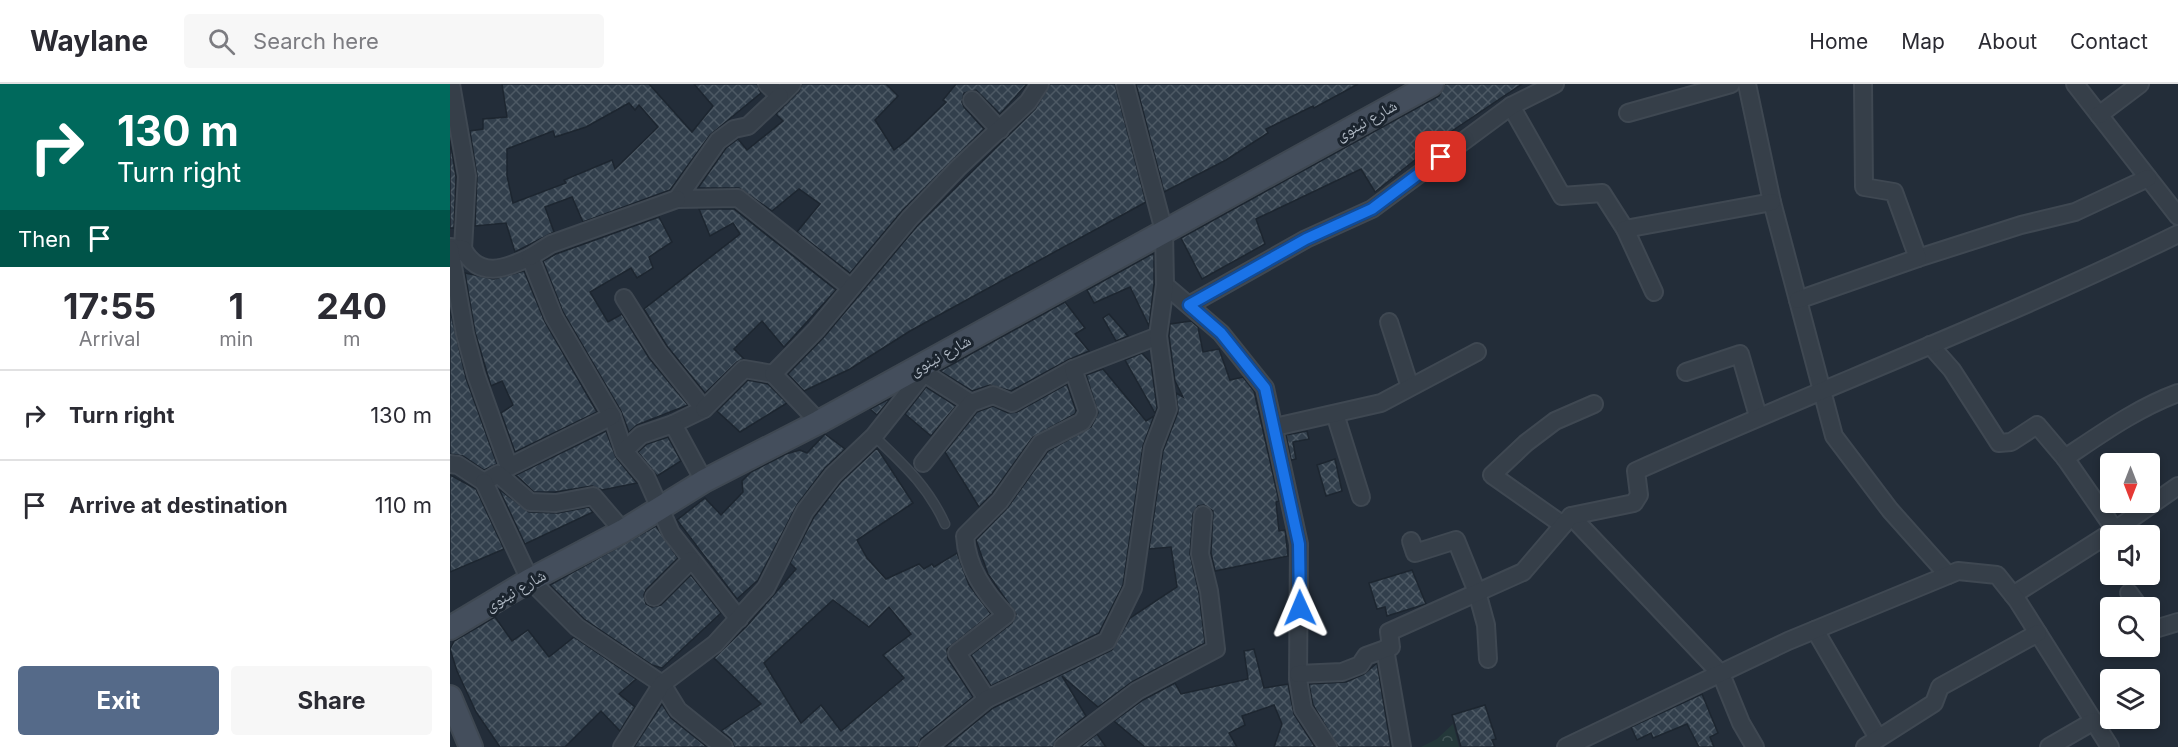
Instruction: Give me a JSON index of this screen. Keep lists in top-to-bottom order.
{
  "streets": {
    "main road": ["شارع نينوى"]
  },
  "north": "bottom",
  "page": {
    "header": "Waylane",
    "search": "Search here",
    "nav": [
      "Home",
      "Map",
      "About",
      "Contact"
    ],
    "turn": ["130 m", "Turn right"],
    "then": "Then",
    "eta": [
      "17:55",
      "Arrival",
      "1",
      "min",
      "240",
      "m"
    ],
    "list": [
      {
        "name": "Turn right",
        "value": "130 m"
      },
      {
        "name": "Arrive at destination",
        "value": "110 m"
      }
    ],
    "buttons": ["Exit", "Share"]
  }
}
